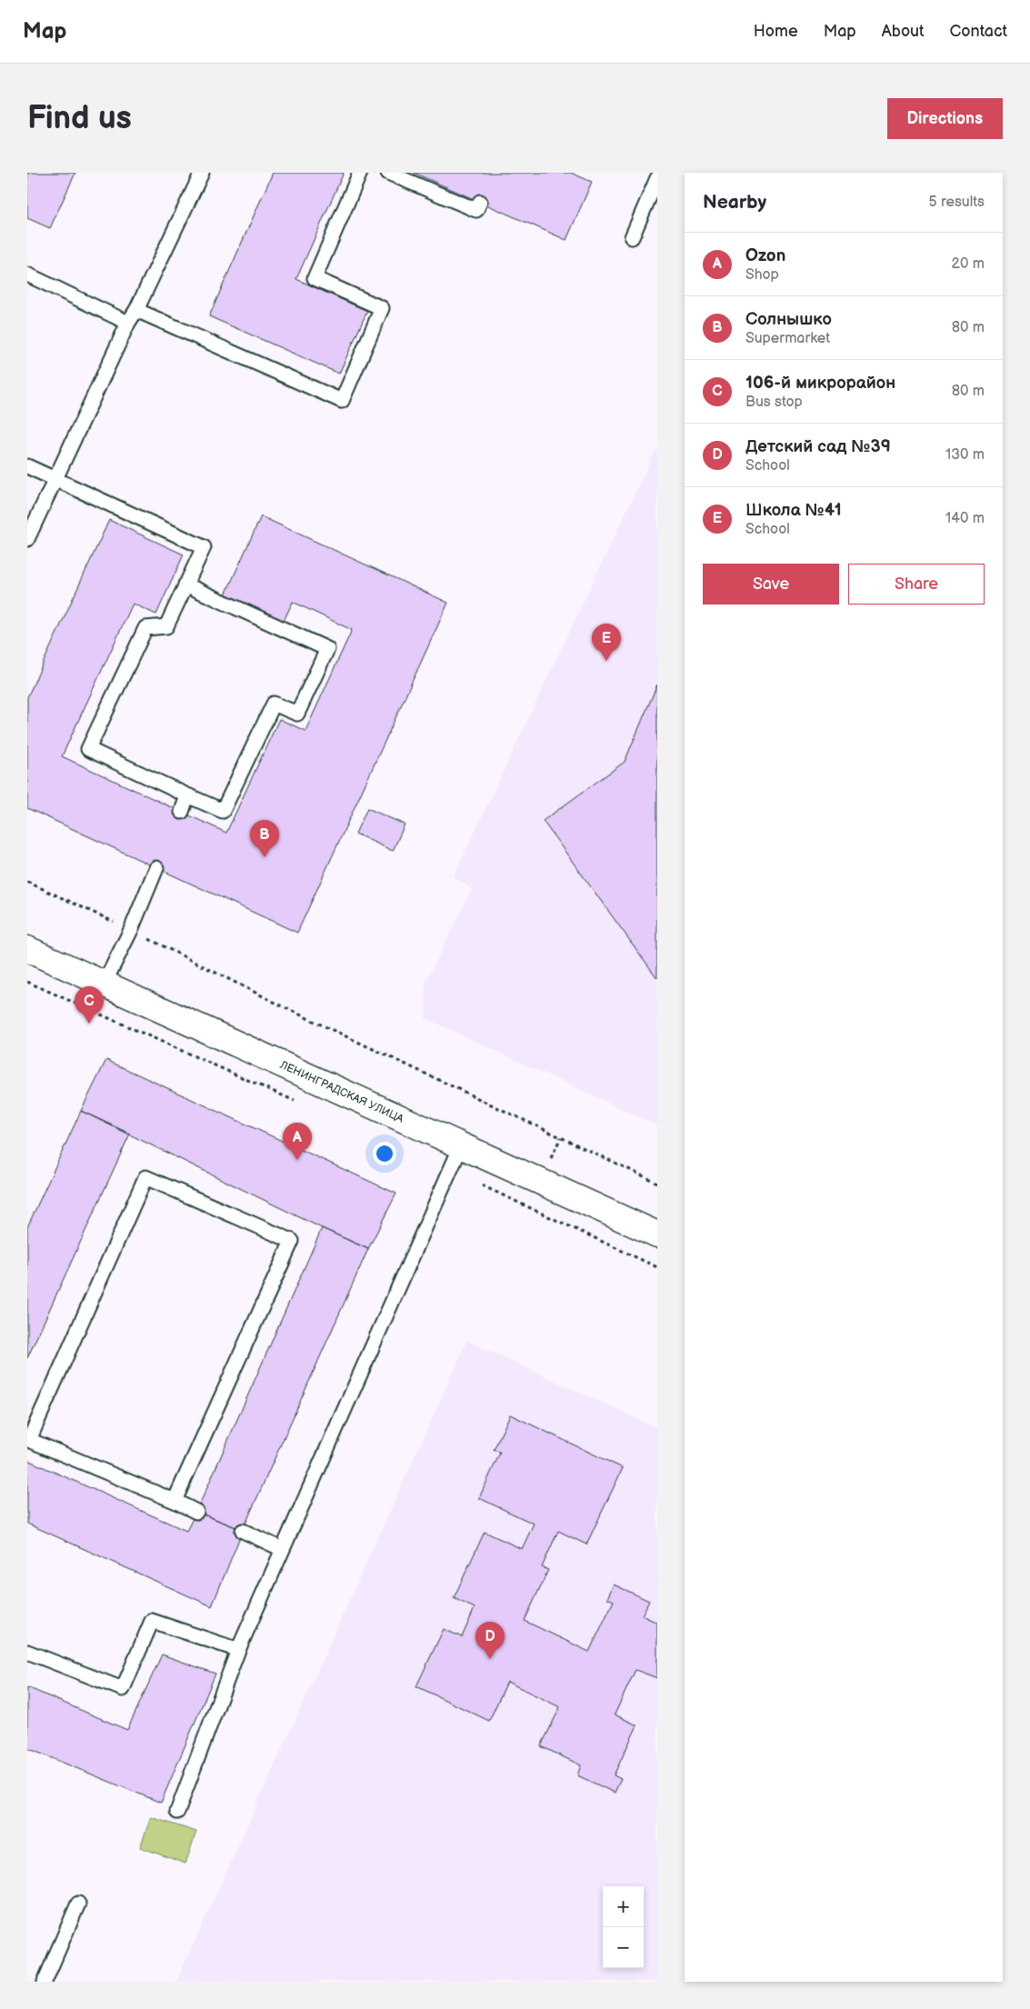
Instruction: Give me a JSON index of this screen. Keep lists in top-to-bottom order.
{
  "streets": {
    "street": ["ЛЕНИНГРАДСКАЯ УЛИЦА"]
  },
  "page": {
    "header": "Map",
    "nav": [
      "Home",
      "Map",
      "About",
      "Contact"
    ],
    "buttons": [
      "Directions",
      ["Save", "Share"]
    ],
    "title": "Find us",
    "heading": ["Nearby", "5 results"],
    "list": [
      {
        "mark": "A",
        "name": "Ozon",
        "note": "Shop",
        "value": "20 m"
      },
      {
        "mark": "B",
        "name": "Солнышко",
        "note": "Supermarket",
        "value": "80 m"
      },
      {
        "mark": "C",
        "name": "106-й микрорайон",
        "note": "Bus stop",
        "value": "80 m"
      },
      {
        "mark": "D",
        "name": "Детский сад №39",
        "note": "School",
        "value": "130 m"
      },
      {
        "mark": "E",
        "name": "Школа №41",
        "note": "School",
        "value": "140 m"
      }
    ],
    "pins": [
      "E",
      "B",
      "C",
      "A",
      "D"
    ],
    "map_buttons": ["+", "−"]
  }
}
